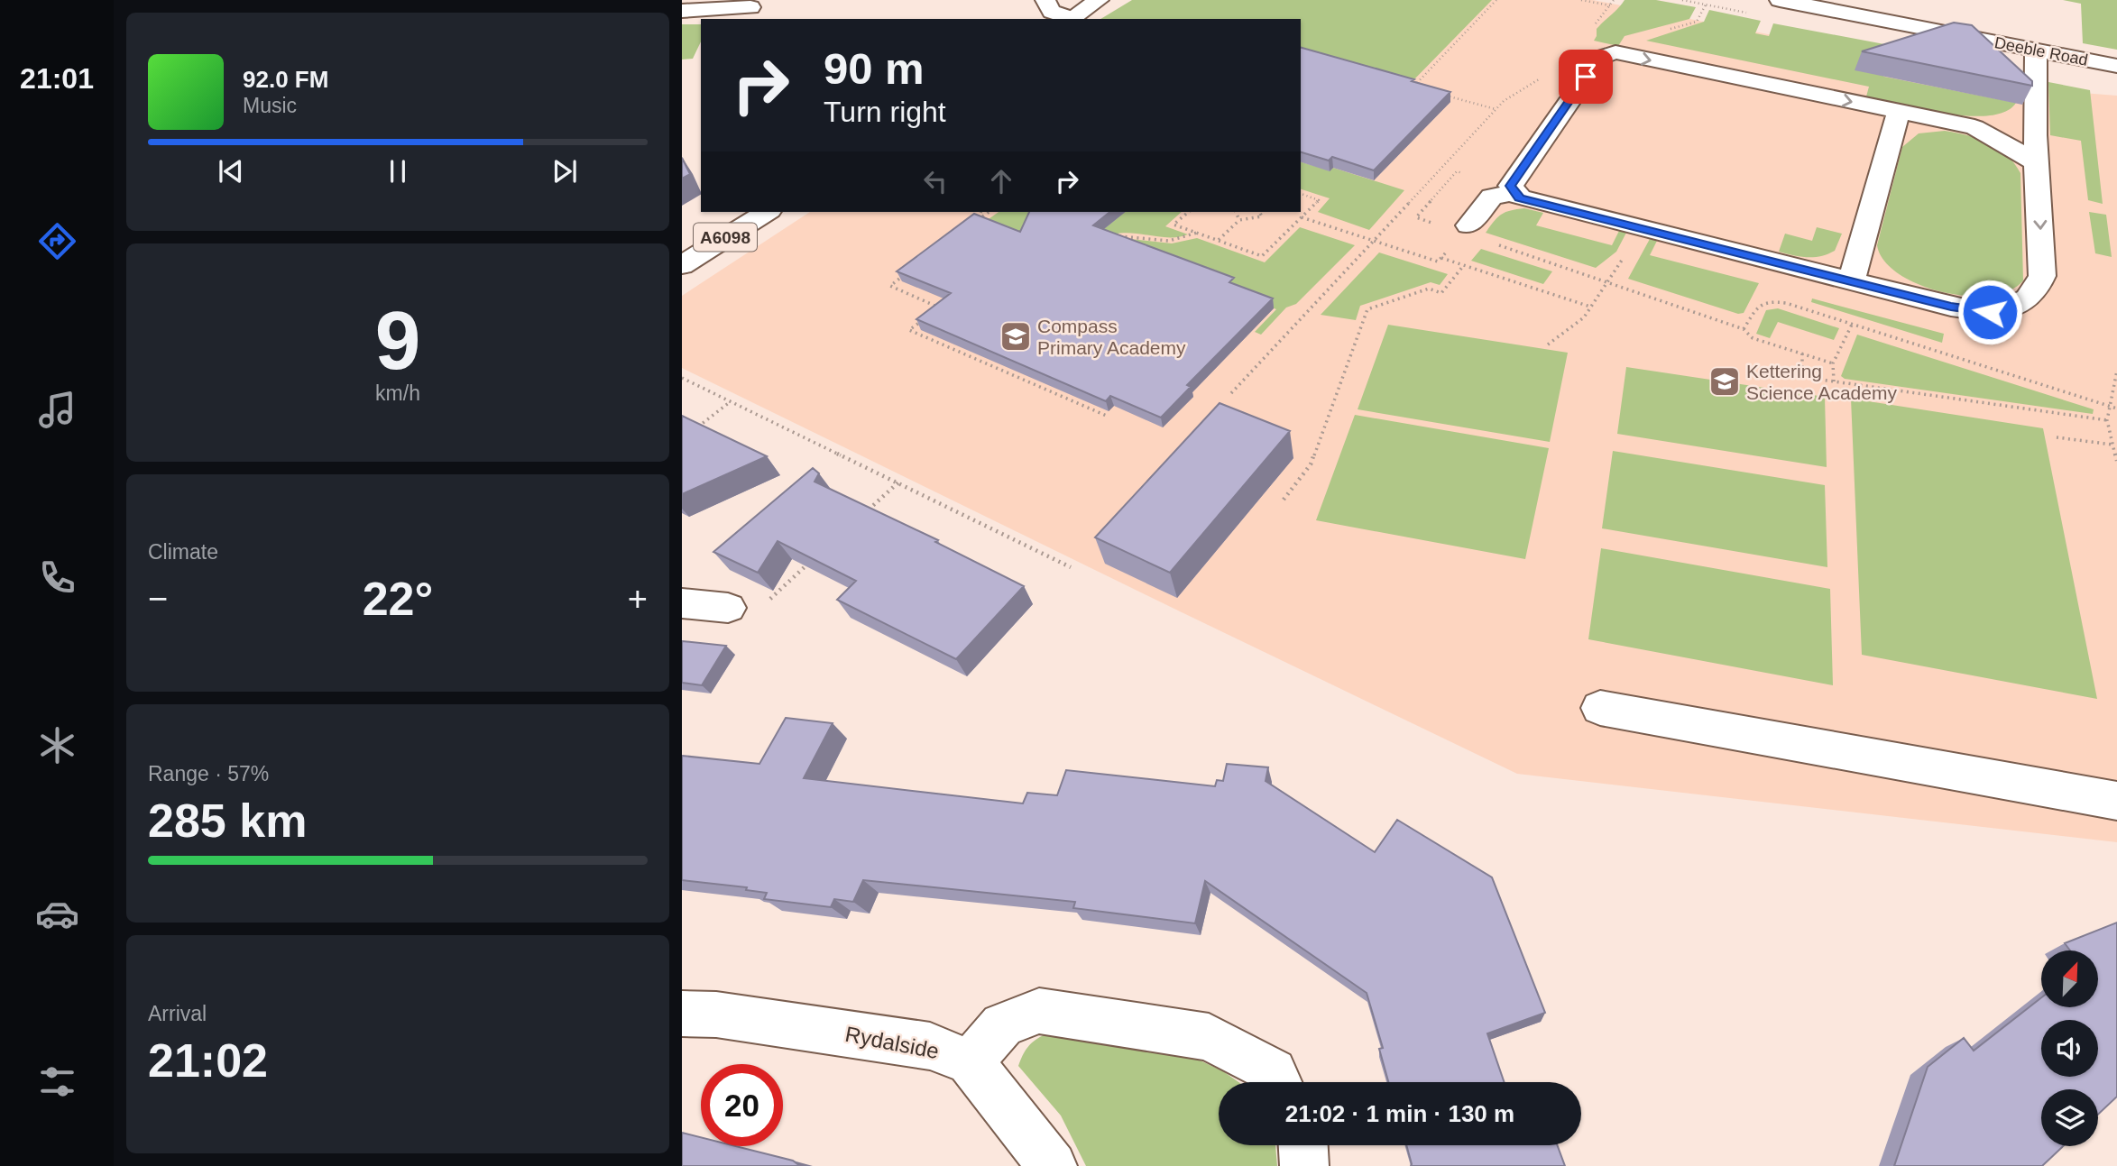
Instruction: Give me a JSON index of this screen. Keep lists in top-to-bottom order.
{
  "streets": {
    "street": ["Deeble Road", "A6098", "Rydalside"]
  },
  "places": {
    "school or university": ["Compass Primary Academy", "Kettering Science Academy"]
  },
  "north": "top right",
  "page": {
    "tabs": "21:01",
    "turn": ["90 m", "Turn right"],
    "song": ["92.0 FM", "Music"],
    "tile": [
      ["9", "km/h"],
      "Climate",
      ["Range · 57%", "285 km"],
      ["Arrival", "21:02"]
    ],
    "heat": ["−", "22°", "+"],
    "limit": "20",
    "trip": "21:02 · 1 min · 130 m"
  }
}
